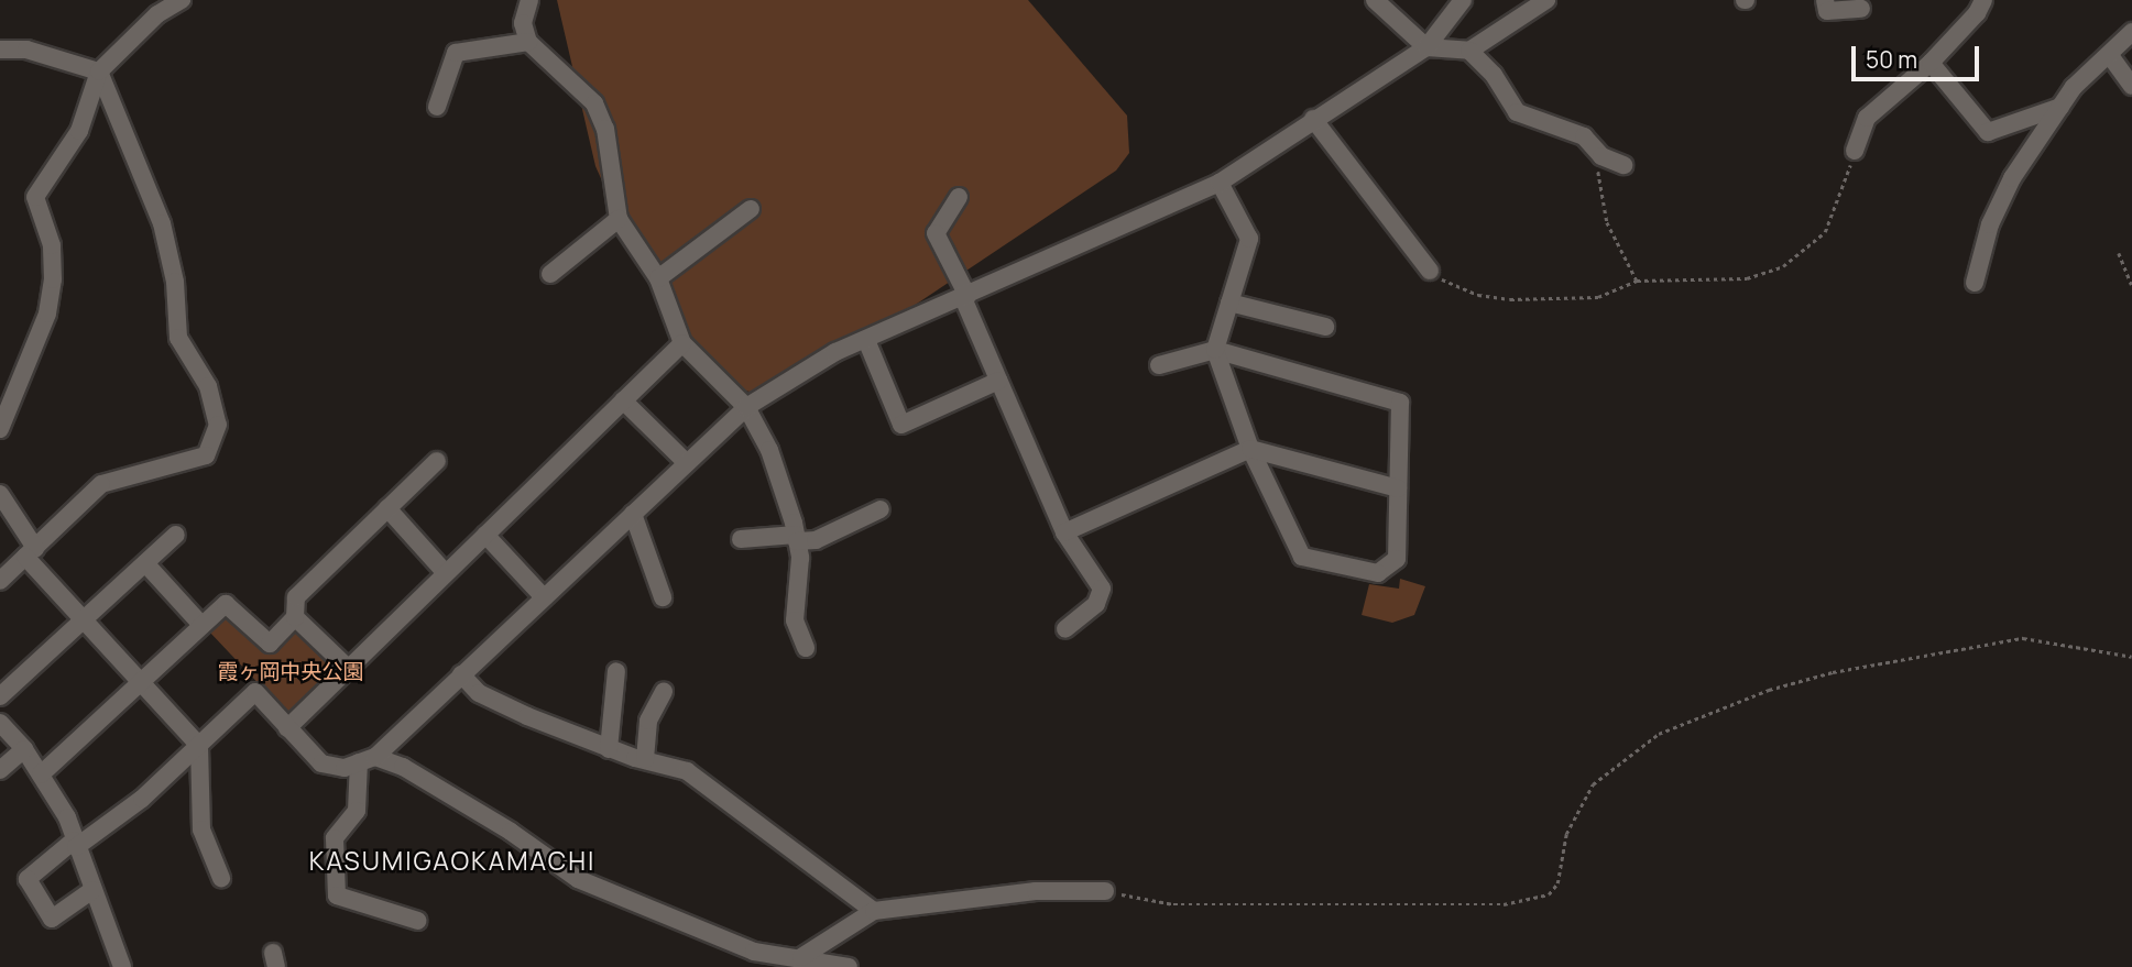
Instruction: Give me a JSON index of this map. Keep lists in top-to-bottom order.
{
  "districts": ["KASUMIGAOKAMACHI"],
  "parks": ["霞ヶ岡中央公園"],
  "scale_bar": "50 m"
}
